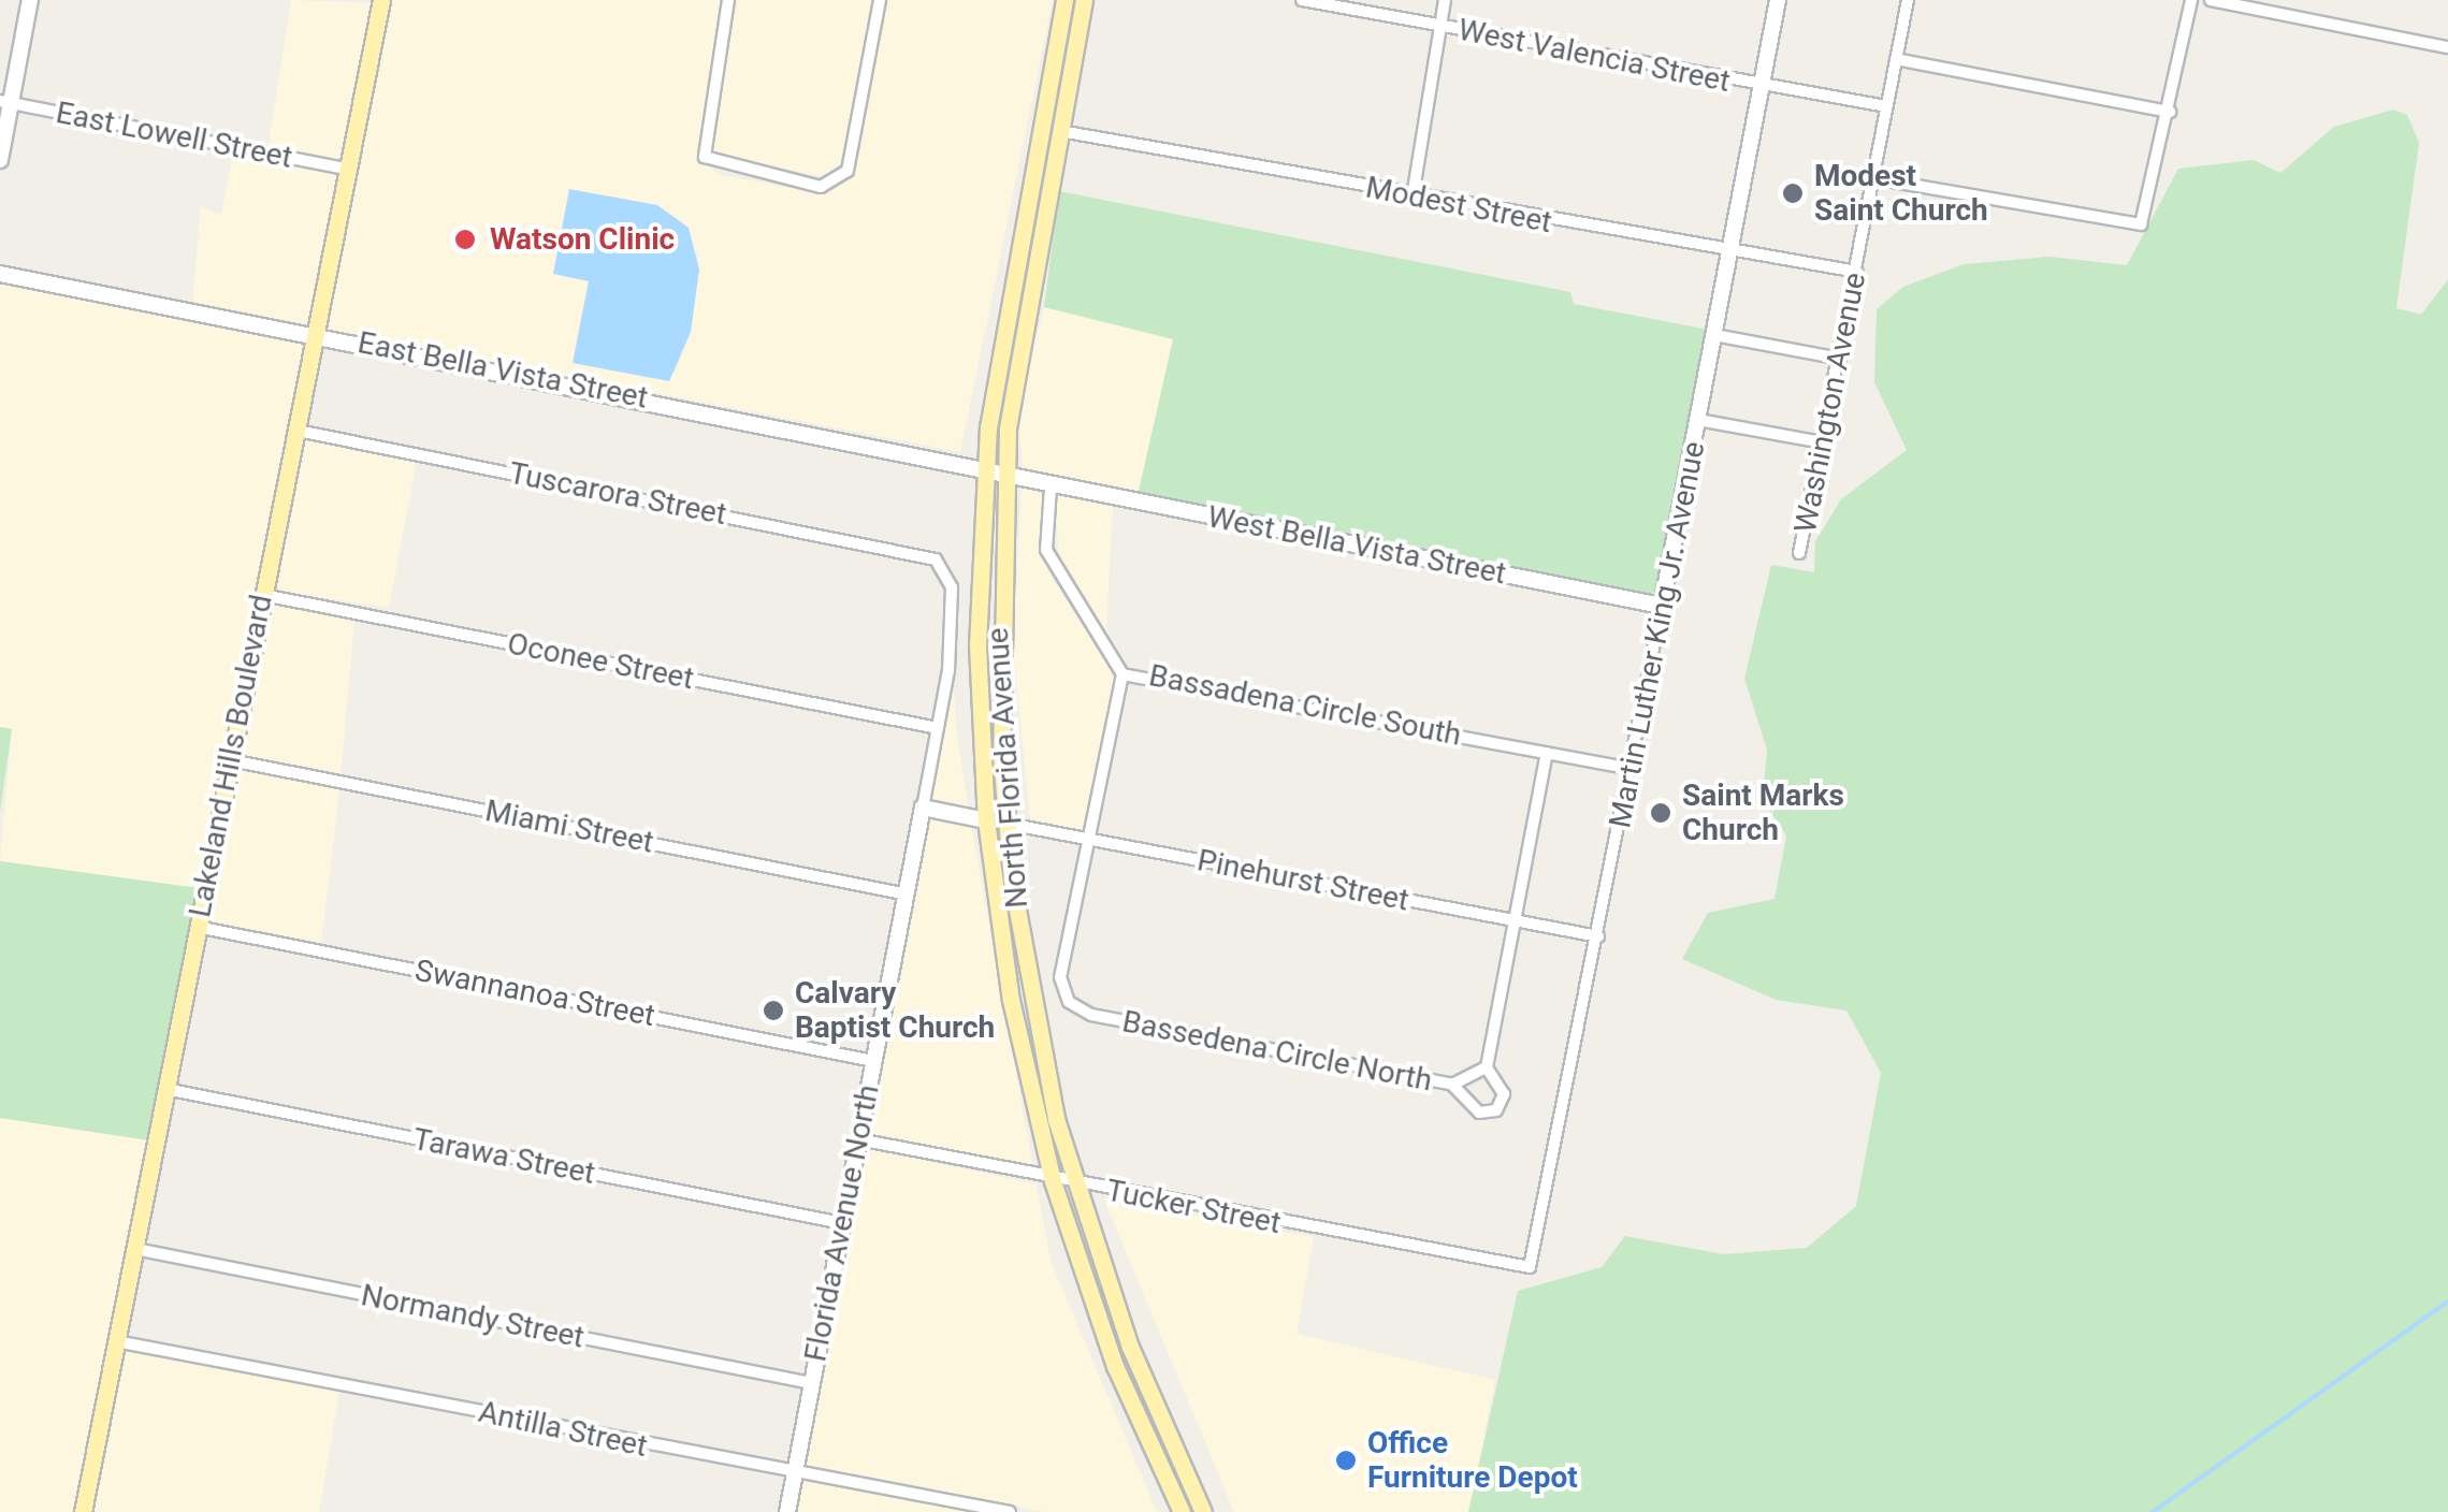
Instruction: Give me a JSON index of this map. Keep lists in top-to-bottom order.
{
  "streets": {
    "main road": ["Lakeland Hills Boulevard", "North Florida Avenue"],
    "street": [
      "West Valencia Street",
      "East Lowell Street",
      "Modest Street",
      "East Bella Vista Street",
      "Washington Avenue",
      "Tuscarora Street",
      "West Bella Vista Street",
      "Martin Luther King Jr. Avenue",
      "Oconee Street",
      "Bassadena Circle South",
      "Miami Street",
      "Pinehurst Street",
      "Swannanoa Street",
      "Bassedena Circle North",
      "Tarawa Street",
      "Tucker Street",
      "Florida Avenue North",
      "Normandy Street",
      "Antilla Street"
    ]
  },
  "crossings": [
    ["West Valencia Street", "Washington Avenue"],
    ["West Valencia Street", "Martin Luther King Jr. Avenue"],
    ["East Lowell Street", "Lakeland Hills Boulevard"],
    ["Modest Street", "Washington Avenue"],
    ["Modest Street", "Martin Luther King Jr. Avenue"],
    ["Modest Street", "North Florida Avenue"],
    ["East Bella Vista Street", "West Bella Vista Street"],
    ["East Bella Vista Street", "Lakeland Hills Boulevard"],
    ["East Bella Vista Street", "North Florida Avenue"],
    ["Tuscarora Street", "Oconee Street"],
    ["Tuscarora Street", "Lakeland Hills Boulevard"],
    ["West Bella Vista Street", "Martin Luther King Jr. Avenue"],
    ["West Bella Vista Street", "Bassadena Circle South"],
    ["West Bella Vista Street", "North Florida Avenue"],
    ["Martin Luther King Jr. Avenue", "Bassadena Circle South"],
    ["Martin Luther King Jr. Avenue", "Pinehurst Street"],
    ["Martin Luther King Jr. Avenue", "Tucker Street"],
    ["Oconee Street", "Lakeland Hills Boulevard"],
    ["Lakeland Hills Boulevard", "Miami Street"],
    ["Lakeland Hills Boulevard", "Swannanoa Street"],
    ["Lakeland Hills Boulevard", "Tarawa Street"],
    ["Lakeland Hills Boulevard", "Normandy Street"],
    ["Lakeland Hills Boulevard", "Antilla Street"],
    ["North Florida Avenue", "Pinehurst Street"],
    ["North Florida Avenue", "Tucker Street"],
    ["Miami Street", "Florida Avenue North"],
    ["Pinehurst Street", "Bassedena Circle North"],
    ["Swannanoa Street", "Florida Avenue North"],
    ["Tarawa Street", "Florida Avenue North"],
    ["Tucker Street", "Florida Avenue North"],
    ["Florida Avenue North", "Normandy Street"],
    ["Florida Avenue North", "Antilla Street"]
  ],
  "places": [
    "Modest Saint Church",
    "Watson Clinic",
    "Saint Marks Church",
    "Calvary Baptist Church",
    "Office Furniture Depot"
  ]
}
